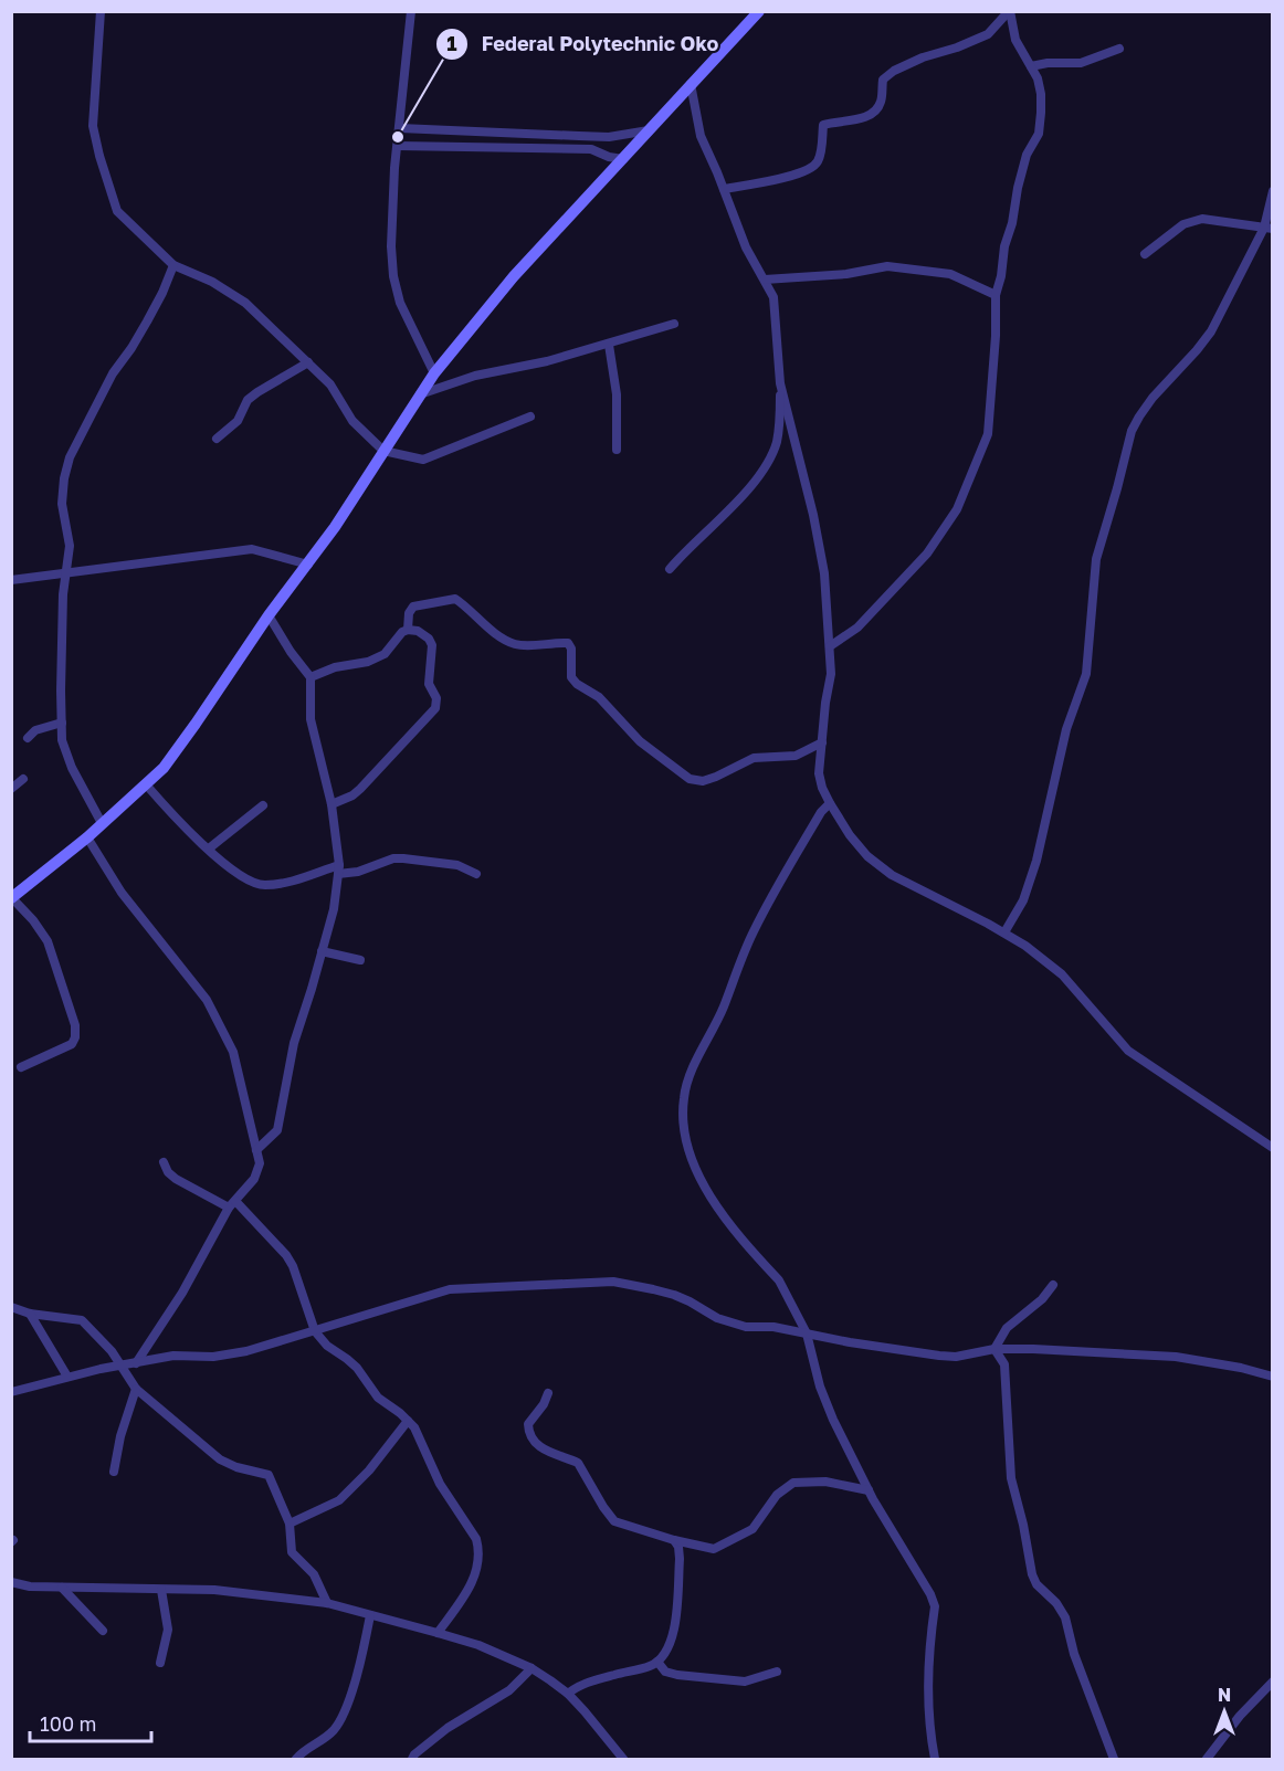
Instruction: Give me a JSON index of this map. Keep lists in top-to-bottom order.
{
  "places": ["Federal Polytechnic Oko"],
  "scale_bar": "100 m",
  "north": "top"
}
